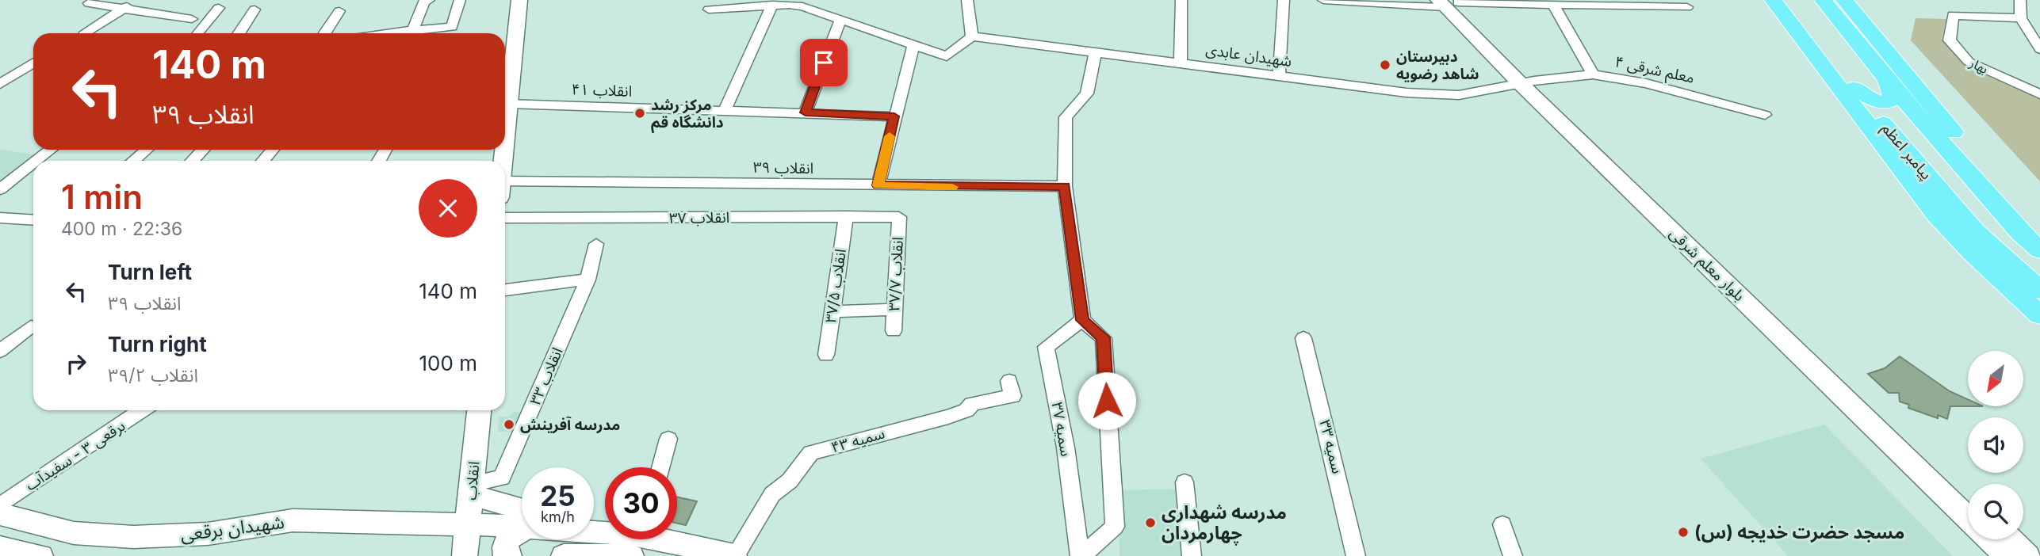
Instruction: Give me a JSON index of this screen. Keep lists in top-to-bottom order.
{
  "streets": {
    "main road": [
      "پیامبر اعظم",
      "بلوار معلم شرقی",
      "انقلاب",
      "شهیدان برقعی"
    ],
    "street": [
      "شهیدان عابدی",
      "بهار",
      "معلم شرقی ۴",
      "انقلاب ۴۱",
      "انقلاب ۳۹",
      "انقلاب ۳۷",
      "انقلاب ۳۷/۷",
      "انقلاب ۳۷/۵",
      "انقلاب ۳۳",
      "سمیه ۳۷",
      "سمیه ۴۳",
      "سمیه ۳۳",
      "برقعی ۳ - سفیدآب"
    ]
  },
  "crossings": [
    ["شهیدان عابدی", "معلم شرقی ۴"],
    ["شهیدان عابدی", "بلوار معلم شرقی"],
    ["معلم شرقی ۴", "بلوار معلم شرقی"],
    ["انقلاب ۳۷", "انقلاب ۳۷/۷"],
    ["انقلاب ۳۷", "انقلاب ۳۷/۵"],
    ["انقلاب ۳۳", "انقلاب"],
    ["انقلاب", "شهیدان برقعی"]
  ],
  "places": [
    "دبیرستان شاهد رضویه",
    "مرکز رشد دانشگاه قم",
    "مدرسه آفرینش",
    "مدرسه شهداری چهارمردان",
    "مسجد حضرت خدیجه (س)"
  ],
  "north": "bottom left",
  "page": {
    "turn": ["140 m", "انقلاب ۳۹"],
    "heading": ["1 min", "400 m · 22:36"],
    "list": [
      {
        "name": "Turn left",
        "note": "انقلاب ۳۹",
        "value": "140 m"
      },
      {
        "name": "Turn right",
        "note": "انقلاب ۳۹/۲",
        "value": "100 m"
      }
    ],
    "speed": "25 km/h",
    "limit": "30"
  }
}
